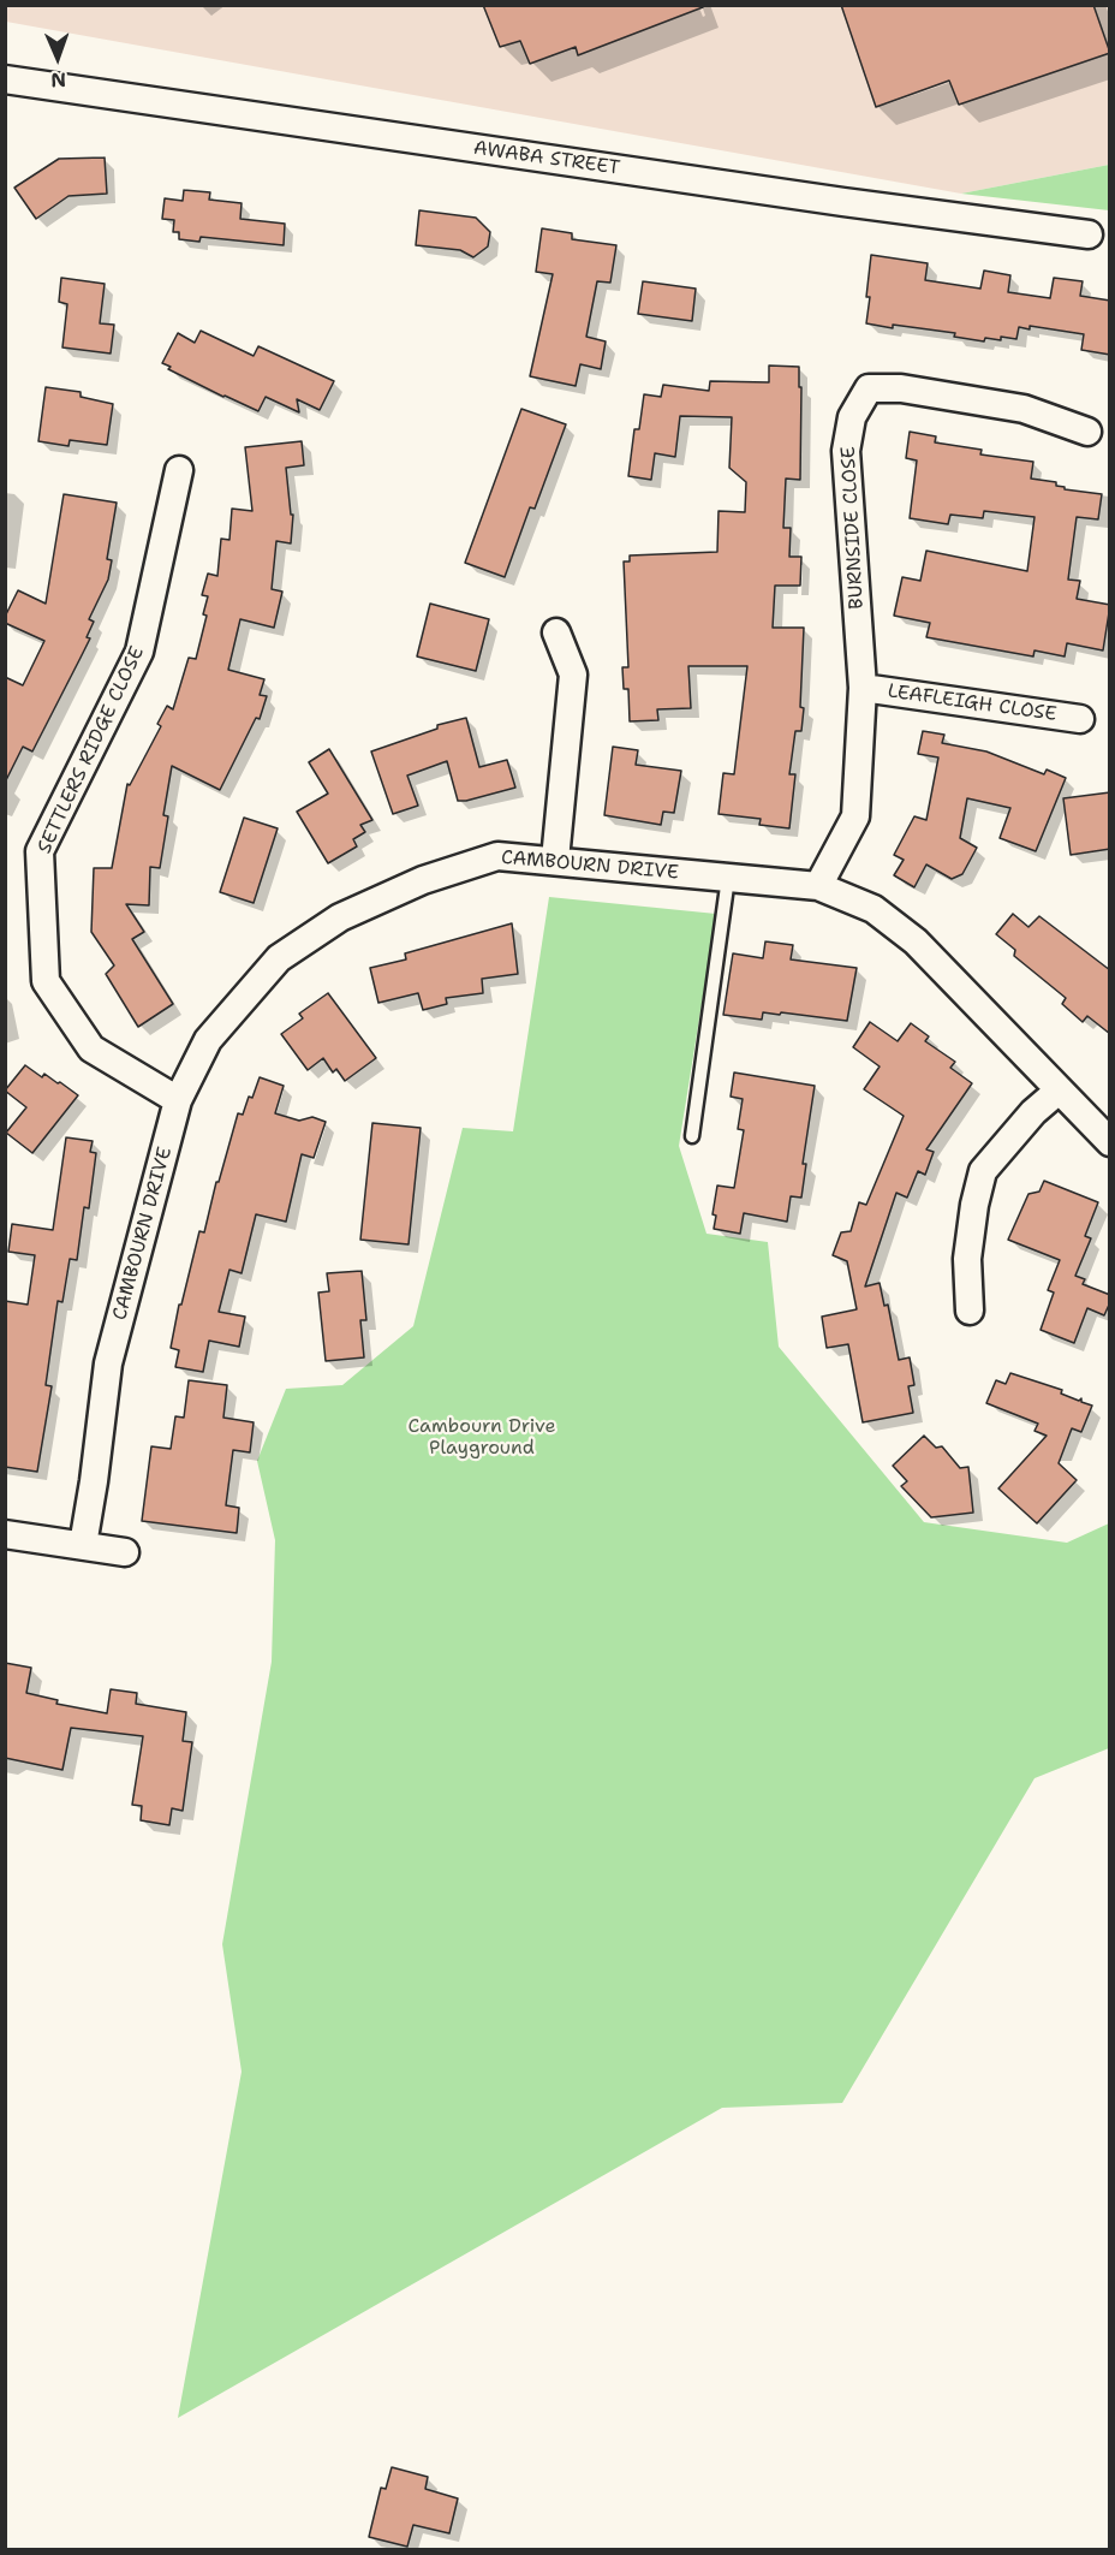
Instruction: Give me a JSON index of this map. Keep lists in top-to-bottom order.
{
  "streets": {
    "street": [
      "AWABA STREET",
      "BURNSIDE CLOSE",
      "LEAFLEIGH CLOSE",
      "SETTLERS RIDGE CLOSE",
      "CAMBOURN DRIVE"
    ]
  },
  "crossings": [
    ["BURNSIDE CLOSE", "LEAFLEIGH CLOSE"],
    ["BURNSIDE CLOSE", "CAMBOURN DRIVE"],
    ["SETTLERS RIDGE CLOSE", "CAMBOURN DRIVE"]
  ],
  "parks": ["Cambourn Drive Playground"],
  "north": "bottom"
}
